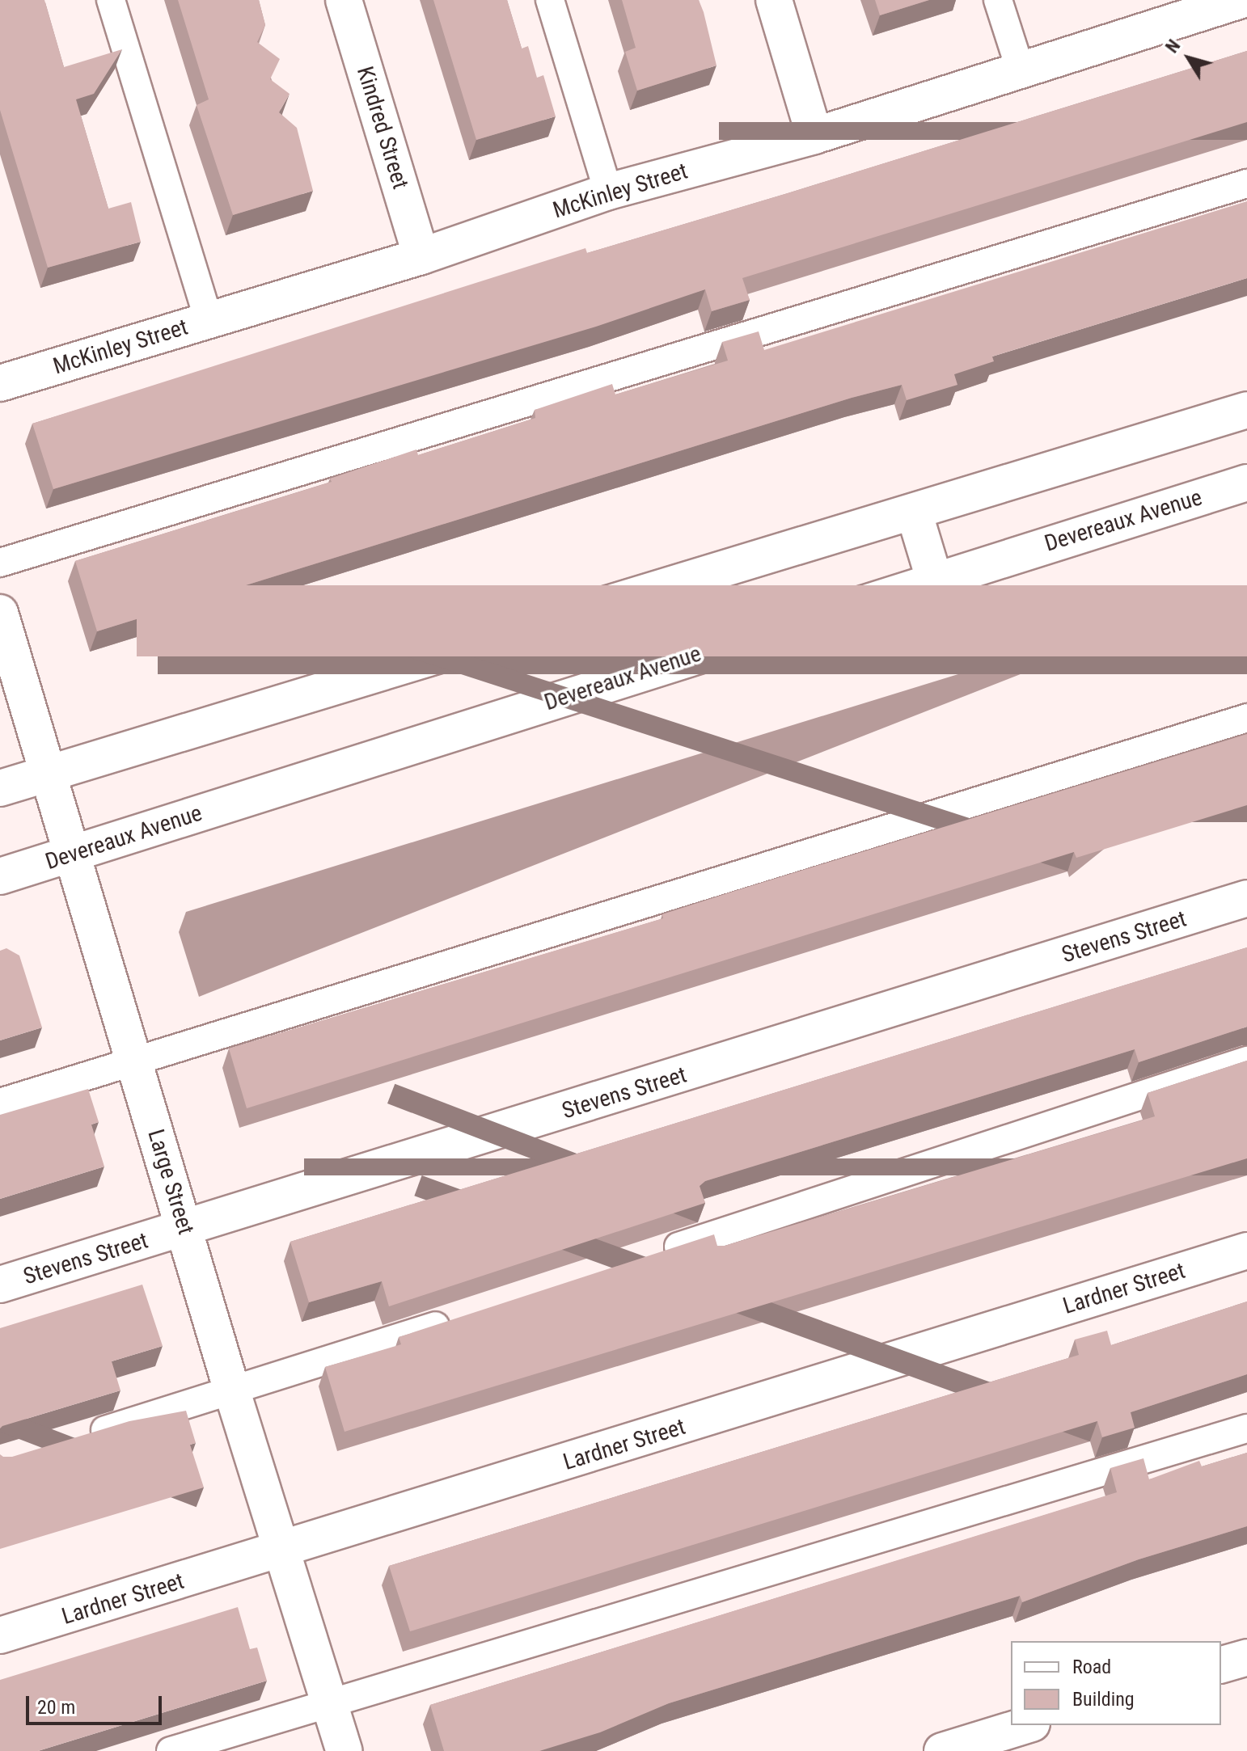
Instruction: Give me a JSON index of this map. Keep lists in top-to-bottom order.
{
  "streets": {
    "street": [
      "Kindred Street",
      "McKinley Street",
      "Devereaux Avenue",
      "Stevens Street",
      "Large Street",
      "Lardner Street"
    ]
  },
  "crossings": [
    ["Kindred Street", "McKinley Street"],
    ["Devereaux Avenue", "Large Street"],
    ["Stevens Street", "Large Street"],
    ["Large Street", "Lardner Street"]
  ],
  "legend": ["Road", "Building"],
  "scale_bar": "20 m",
  "north": "top left"
}
